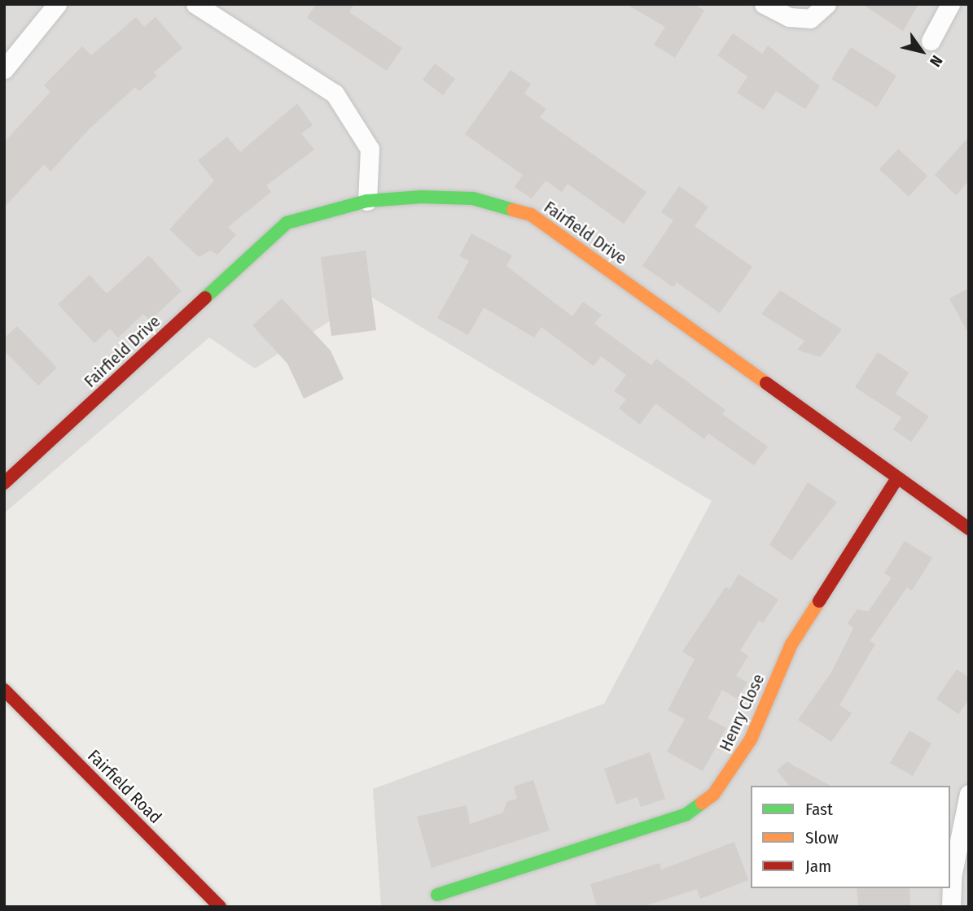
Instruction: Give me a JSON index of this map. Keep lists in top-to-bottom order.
{
  "streets": {
    "street": ["Fairfield Drive", "Henry Close", "Fairfield Road"]
  },
  "crossings": [
    ["Fairfield Drive", "Henry Close"]
  ],
  "legend": ["Fast", "Slow", "Jam"],
  "north": "bottom right"
}
